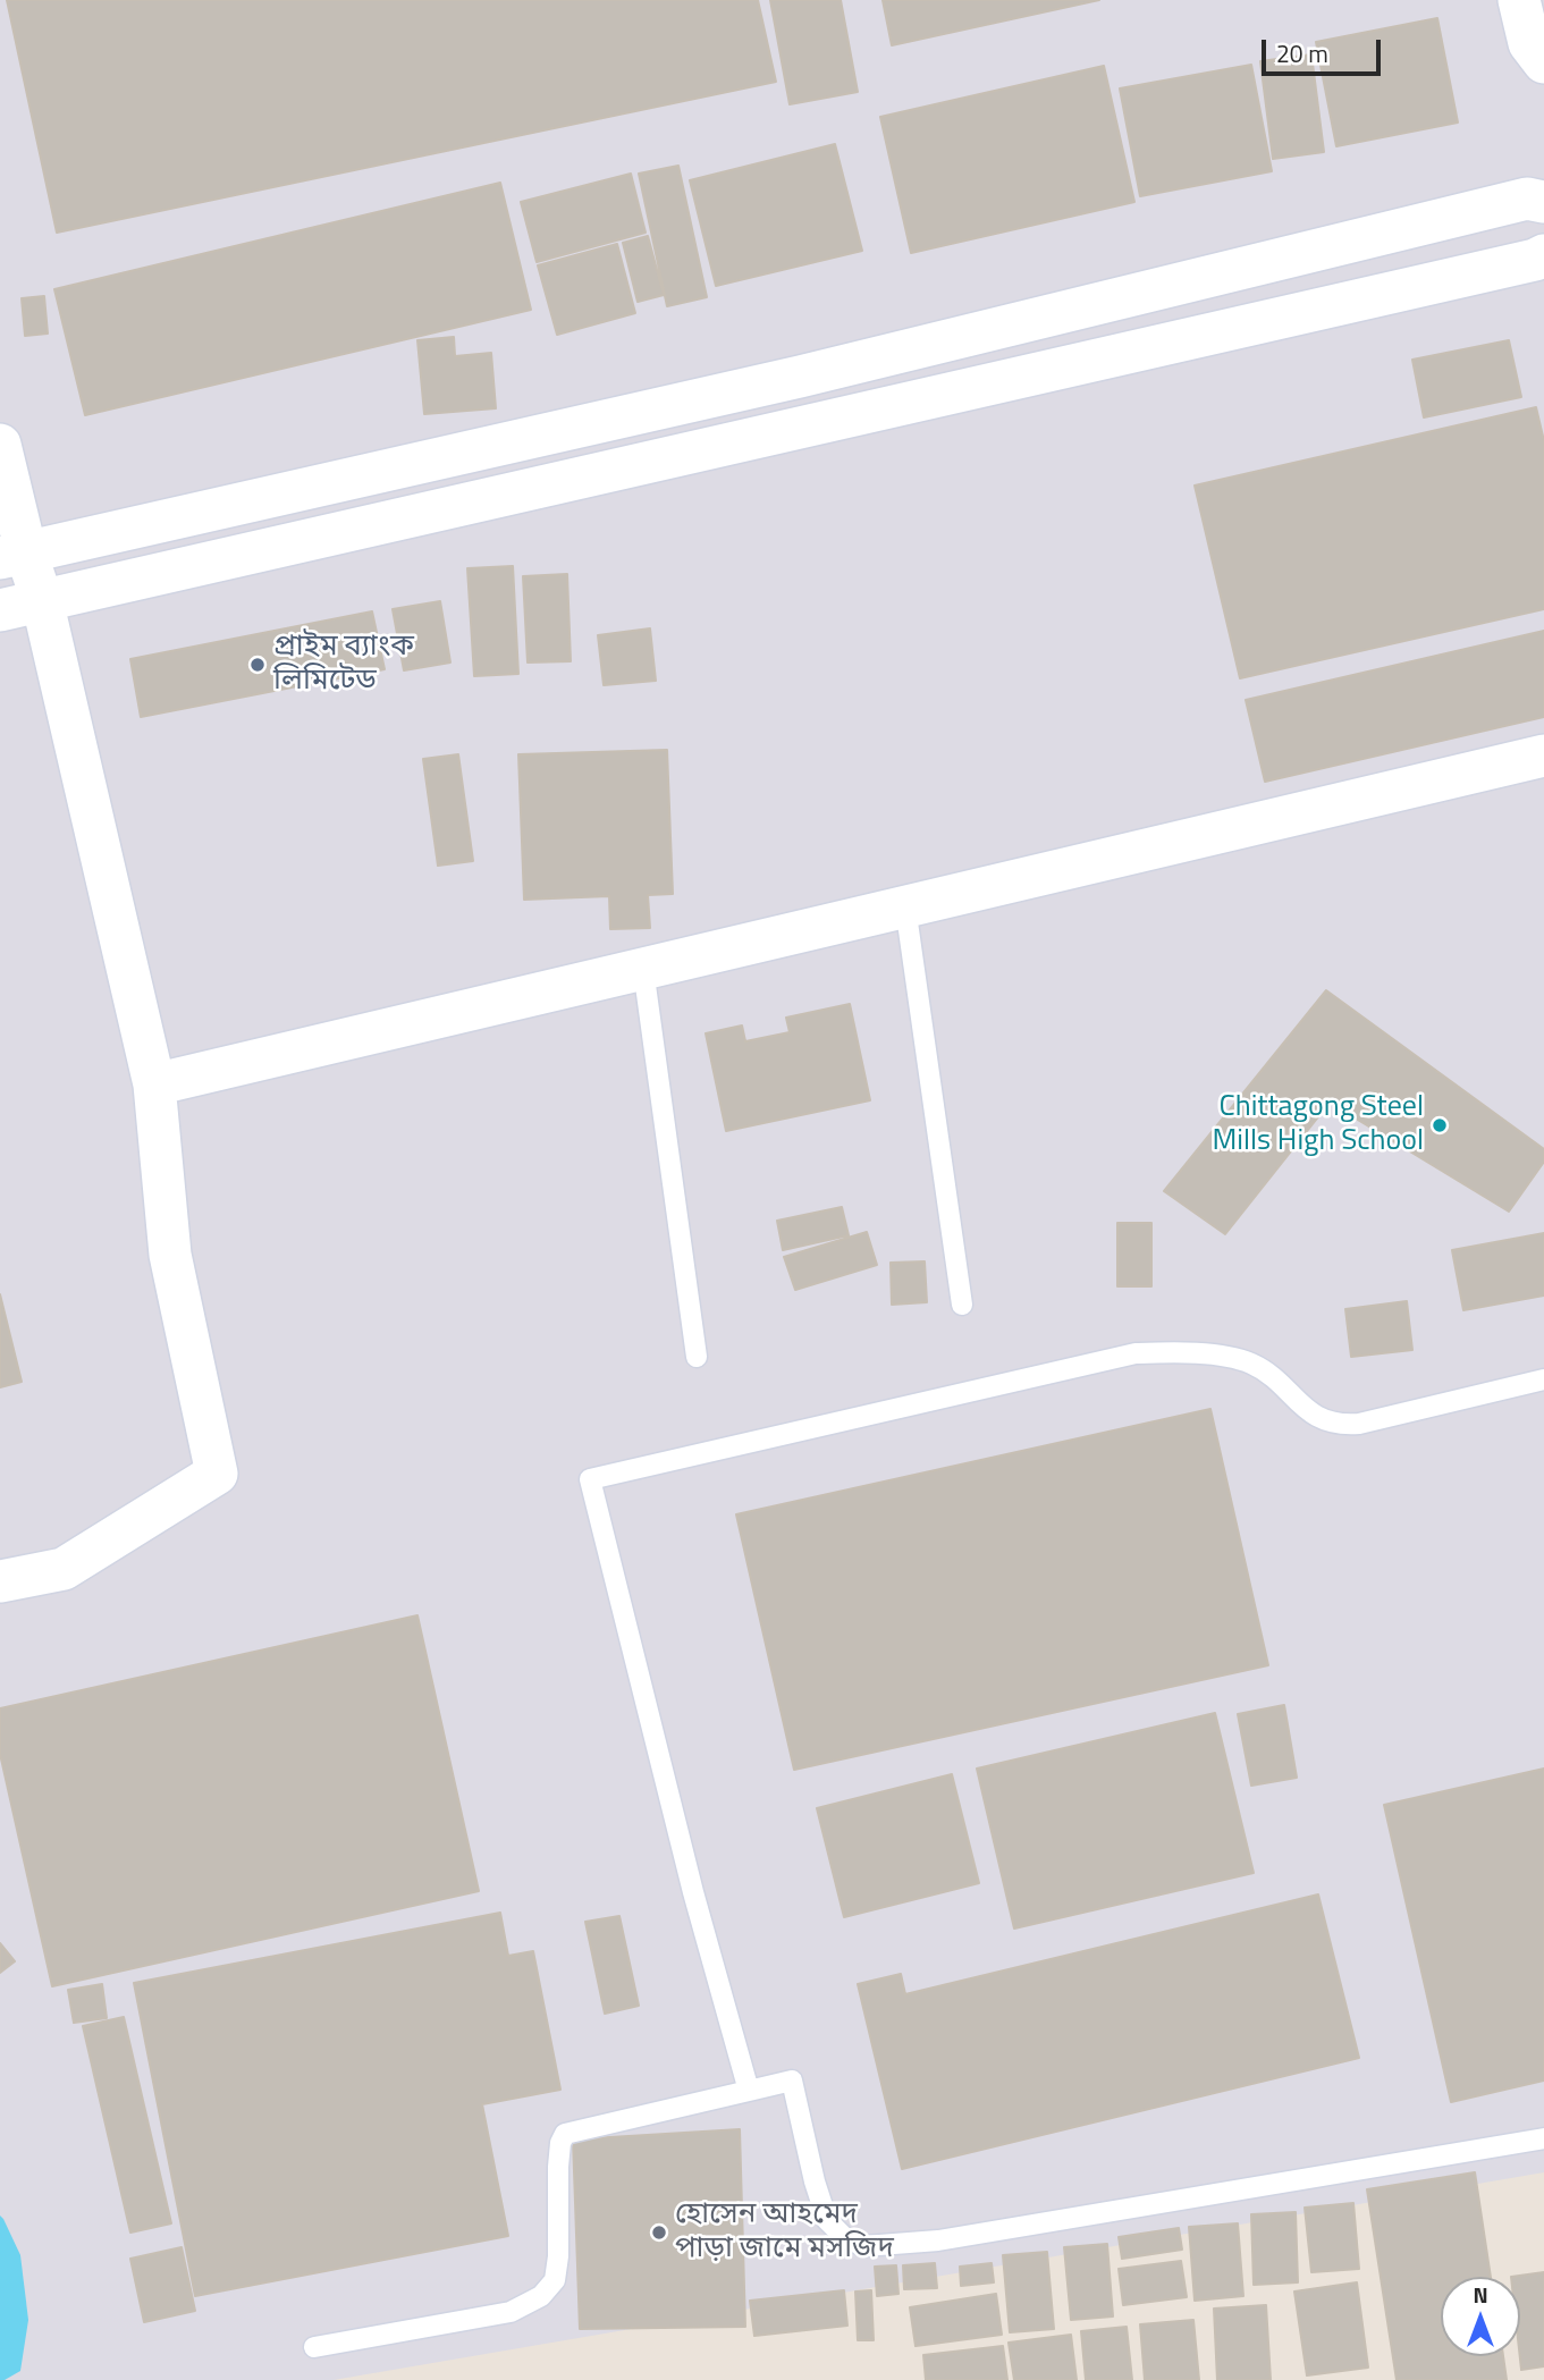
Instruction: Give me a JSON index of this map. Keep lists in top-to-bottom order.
{
  "places": ["প্রাইম ব্যাংক লিমিটেড", "Chittagong Steel Mills High School", "হোসেন আহমেদ পাড়া জামে মসজিদ"],
  "scale_bar": "20 m",
  "north": "top"
}
